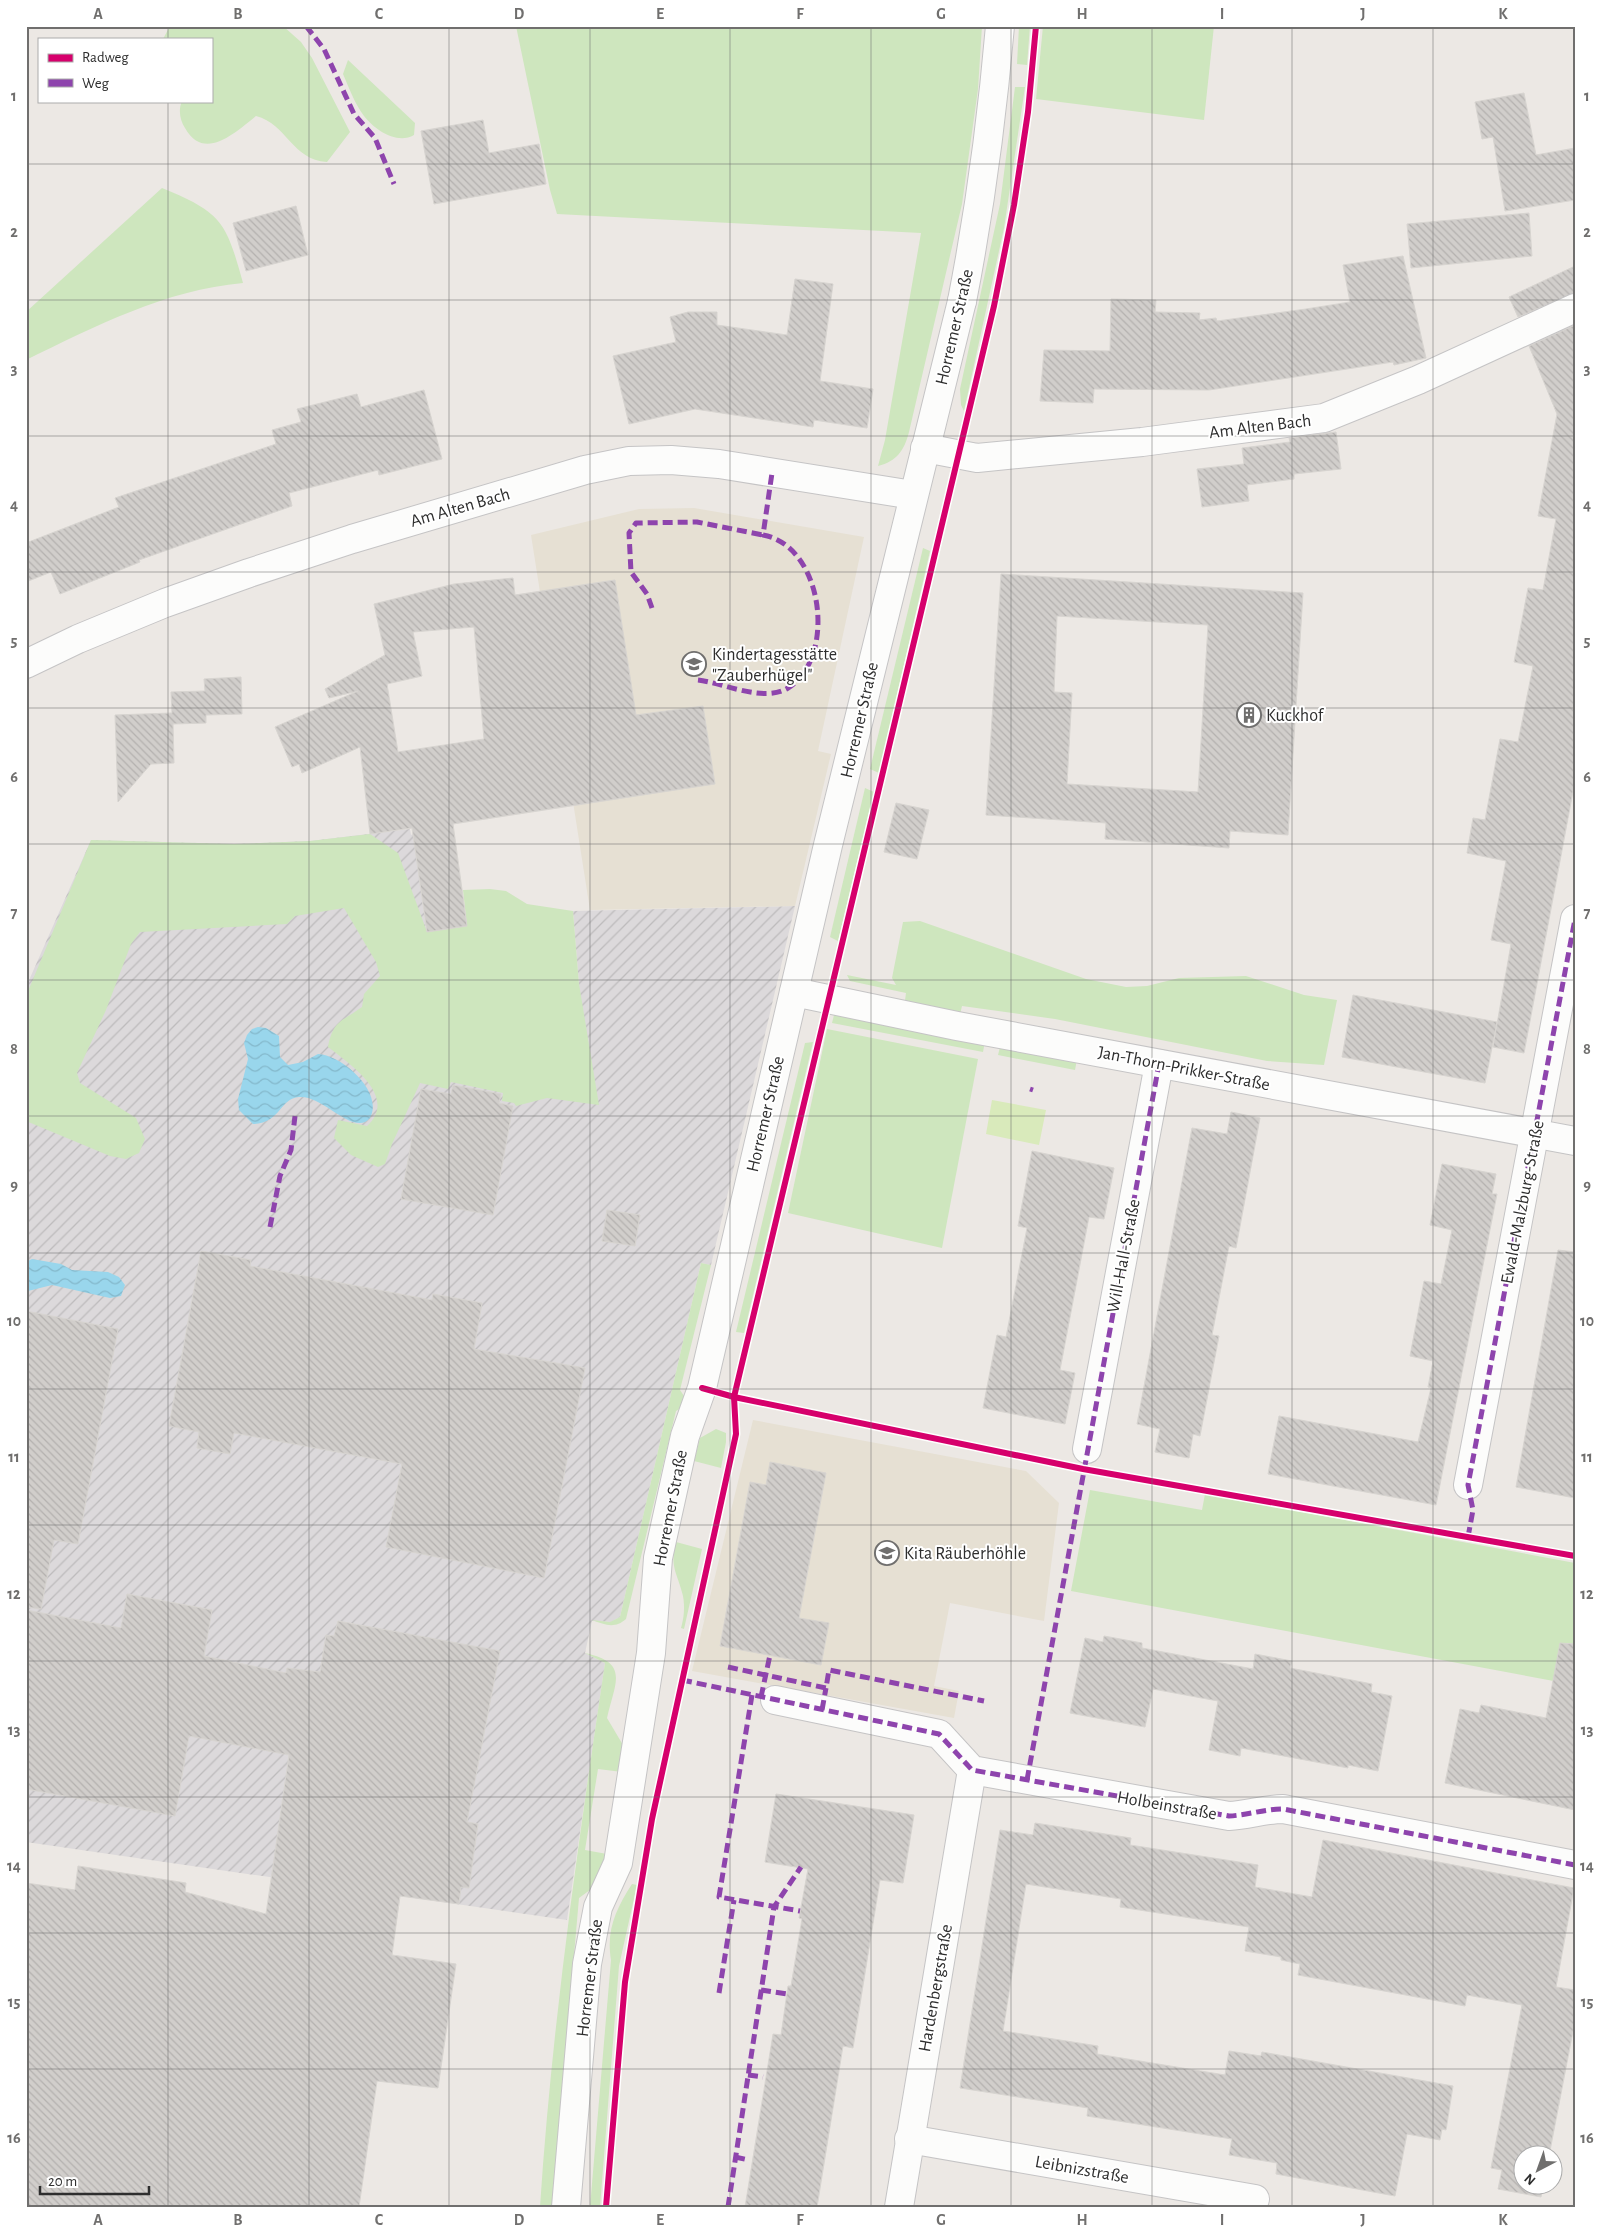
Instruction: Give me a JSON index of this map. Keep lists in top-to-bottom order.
{
  "streets": {
    "street": [
      "Horremer Straße",
      "Am Alten Bach",
      "Jan-Thorn-Prikker-Straße",
      "Ewald-Malzburg-Straße",
      "Will-Hall-Straße",
      "Holbeinstraße",
      "Hardenbergstraße",
      "Leibnizstraße"
    ]
  },
  "crossings": [
    ["Horremer Straße", "Am Alten Bach"],
    ["Horremer Straße", "Jan-Thorn-Prikker-Straße"],
    ["Jan-Thorn-Prikker-Straße", "Ewald-Malzburg-Straße"],
    ["Jan-Thorn-Prikker-Straße", "Will-Hall-Straße"],
    ["Holbeinstraße", "Hardenbergstraße"],
    ["Hardenbergstraße", "Leibnizstraße"]
  ],
  "places": {
    "school or university": ["Kindertagesstätte \"Zauberhügel\"", "Kita Räuberhöhle"],
    "building": ["Kuckhof"]
  },
  "legend": ["Radweg", "Weg"],
  "scale_bar": "20 m",
  "north": "bottom left",
  "grid": {
    "columns": [
      "A",
      "B",
      "C",
      "D",
      "E",
      "F",
      "G",
      "H",
      "I",
      "J",
      "K"
    ],
    "rows": [
      "1",
      "2",
      "3",
      "4",
      "5",
      "6",
      "7",
      "8",
      "9",
      "10",
      "11",
      "12",
      "13",
      "14",
      "15",
      "16"
    ]
  }
}
